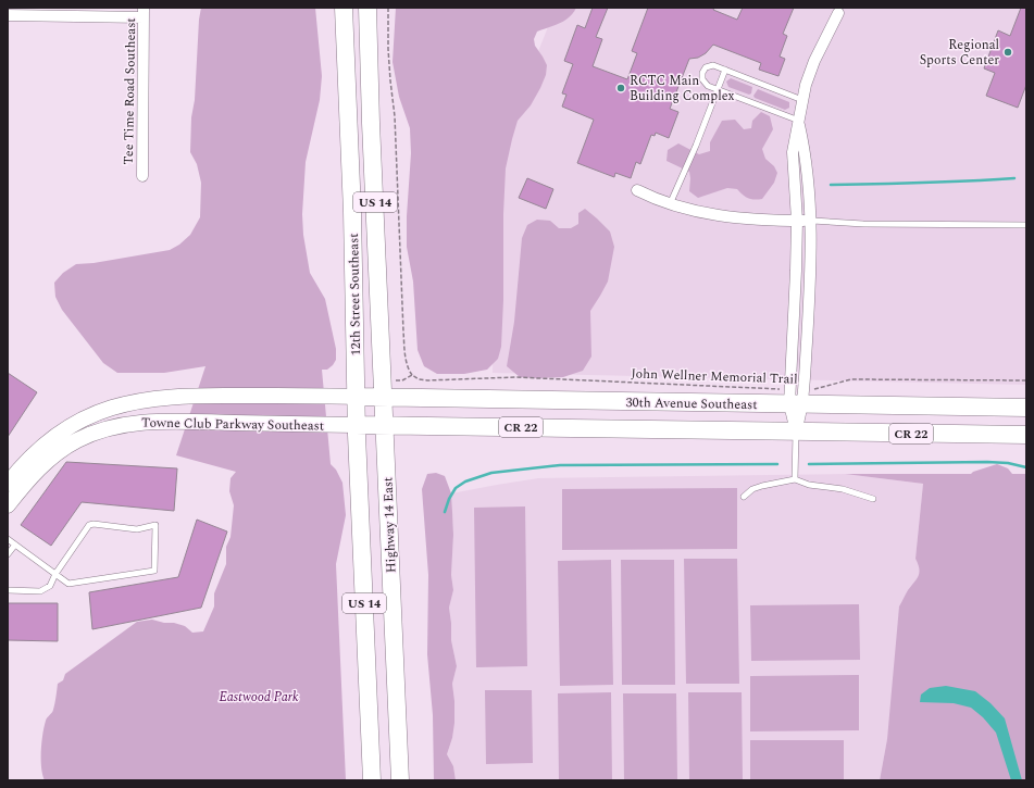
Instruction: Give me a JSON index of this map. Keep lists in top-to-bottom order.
{
  "streets": {
    "main road": [
      "US 14",
      "12th Street Southeast",
      "30th Avenue Southeast",
      "CR 22",
      "Highway 14 East"
    ],
    "street": ["Tee Time Road Southeast", "Towne Club Parkway Southeast"],
    "path": ["John Wellner Memorial Trail"]
  },
  "crossings": [
    ["US 14", "12th Street Southeast"],
    ["US 14", "30th Avenue Southeast"],
    ["US 14", "Towne Club Parkway Southeast"],
    ["12th Street Southeast", "30th Avenue Southeast"],
    ["12th Street Southeast", "Towne Club Parkway Southeast"],
    ["12th Street Southeast", "Highway 14 East"],
    ["John Wellner Memorial Trail", "30th Avenue Southeast"],
    ["30th Avenue Southeast", "Towne Club Parkway Southeast"],
    ["30th Avenue Southeast", "Highway 14 East"]
  ],
  "parks": ["Eastwood Park"],
  "places": ["Regional Sports Center", "RCTC Main Building Complex"]
}
